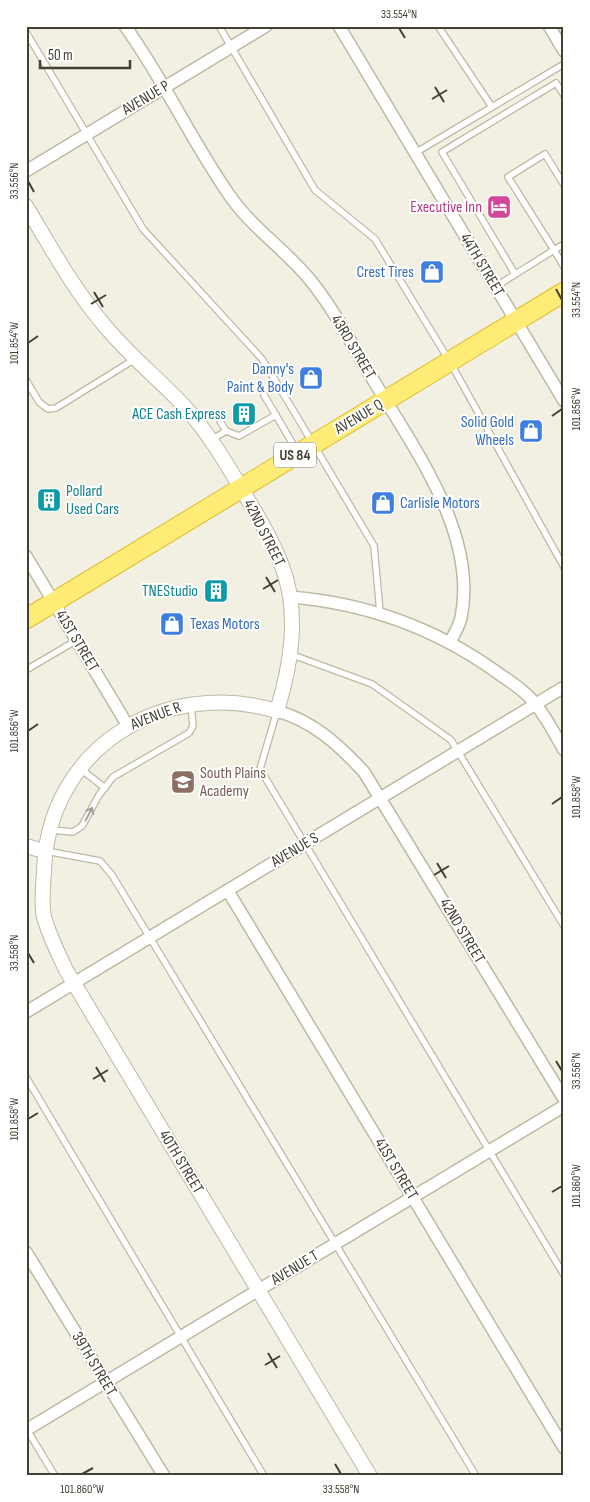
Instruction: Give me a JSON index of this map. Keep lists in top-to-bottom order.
{
  "streets": {
    "highway": ["AVENUE Q", "US 84"],
    "street": [
      "AVENUE P",
      "44TH STREET",
      "43RD STREET",
      "42ND STREET",
      "41ST STREET",
      "AVENUE R",
      "AVENUE S",
      "40TH STREET",
      "AVENUE T",
      "39TH STREET"
    ]
  },
  "crossings": [
    ["AVENUE P", "43RD STREET"],
    ["44TH STREET", "AVENUE Q"],
    ["43RD STREET", "AVENUE Q"],
    ["AVENUE Q", "42ND STREET"],
    ["AVENUE Q", "41ST STREET"],
    ["42ND STREET", "AVENUE R"],
    ["42ND STREET", "AVENUE S"],
    ["41ST STREET", "AVENUE R"],
    ["41ST STREET", "AVENUE S"],
    ["41ST STREET", "AVENUE T"],
    ["AVENUE R", "40TH STREET"],
    ["AVENUE S", "40TH STREET"],
    ["40TH STREET", "AVENUE T"],
    ["AVENUE T", "39TH STREET"]
  ],
  "places": {
    "hotel": ["Executive Inn"],
    "shop": [
      "Crest Tires",
      "Danny's Paint & Body",
      "Solid Gold Wheels",
      "Carlisle Motors",
      "Texas Motors"
    ],
    "building": ["ACE Cash Express", "Pollard Used Cars", "TNEStudio"],
    "school or university": ["South Plains Academy"]
  },
  "scale_bar": "50 m",
  "coordinates": [
    "33.554°N",
    "33.556°N",
    "101.854°W",
    "101.856°W",
    "101.858°W",
    "33.558°N",
    "101.860°W"
  ]
}
